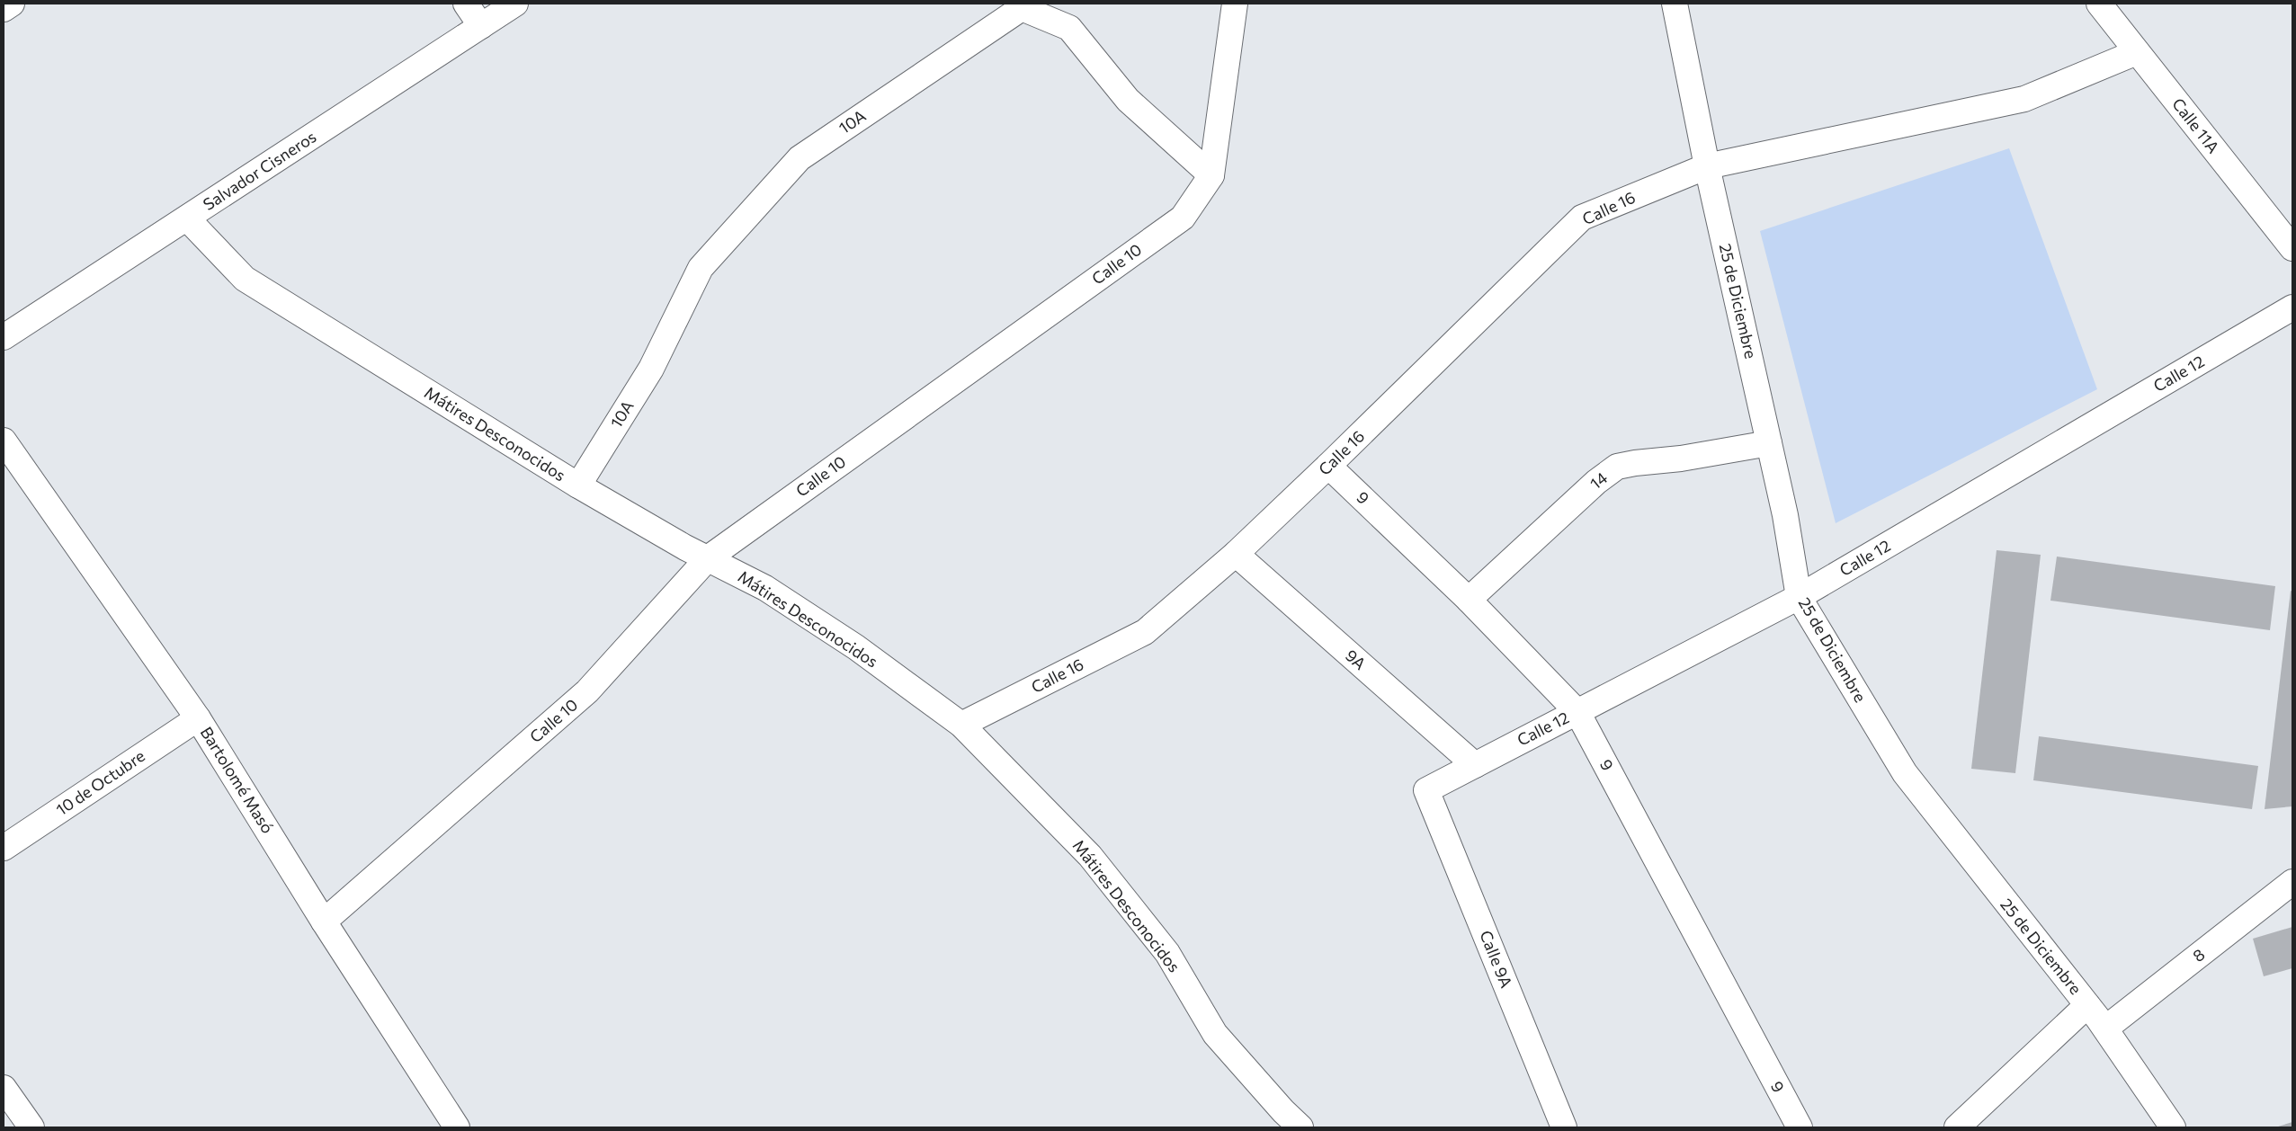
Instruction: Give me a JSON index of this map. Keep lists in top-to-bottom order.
{
  "streets": {
    "street": [
      "10A",
      "Calle 11A",
      "Salvador Cisneros",
      "Calle 16",
      "Calle 10",
      "25 de Diciembre",
      "Calle 12",
      "Mátires Desconocidos",
      "14",
      "9",
      "9A",
      "Bartolomé Masó",
      "10 de Octubre",
      "8",
      "Calle 9A"
    ]
  },
  "crossings": [
    ["10A", "Calle 10"],
    ["10A", "Mátires Desconocidos"],
    ["Calle 11A", "Calle 16"],
    ["Salvador Cisneros", "Mátires Desconocidos"],
    ["Calle 16", "25 de Diciembre"],
    ["Calle 16", "Mátires Desconocidos"],
    ["Calle 16", "9"],
    ["Calle 16", "9A"],
    ["Calle 10", "Mátires Desconocidos"],
    ["Calle 10", "Bartolomé Masó"],
    ["25 de Diciembre", "Calle 12"],
    ["25 de Diciembre", "14"],
    ["25 de Diciembre", "8"],
    ["Calle 12", "9"],
    ["Calle 12", "9A"],
    ["Calle 12", "Calle 9A"],
    ["14", "9"],
    ["Bartolomé Masó", "10 de Octubre"]
  ]
}
